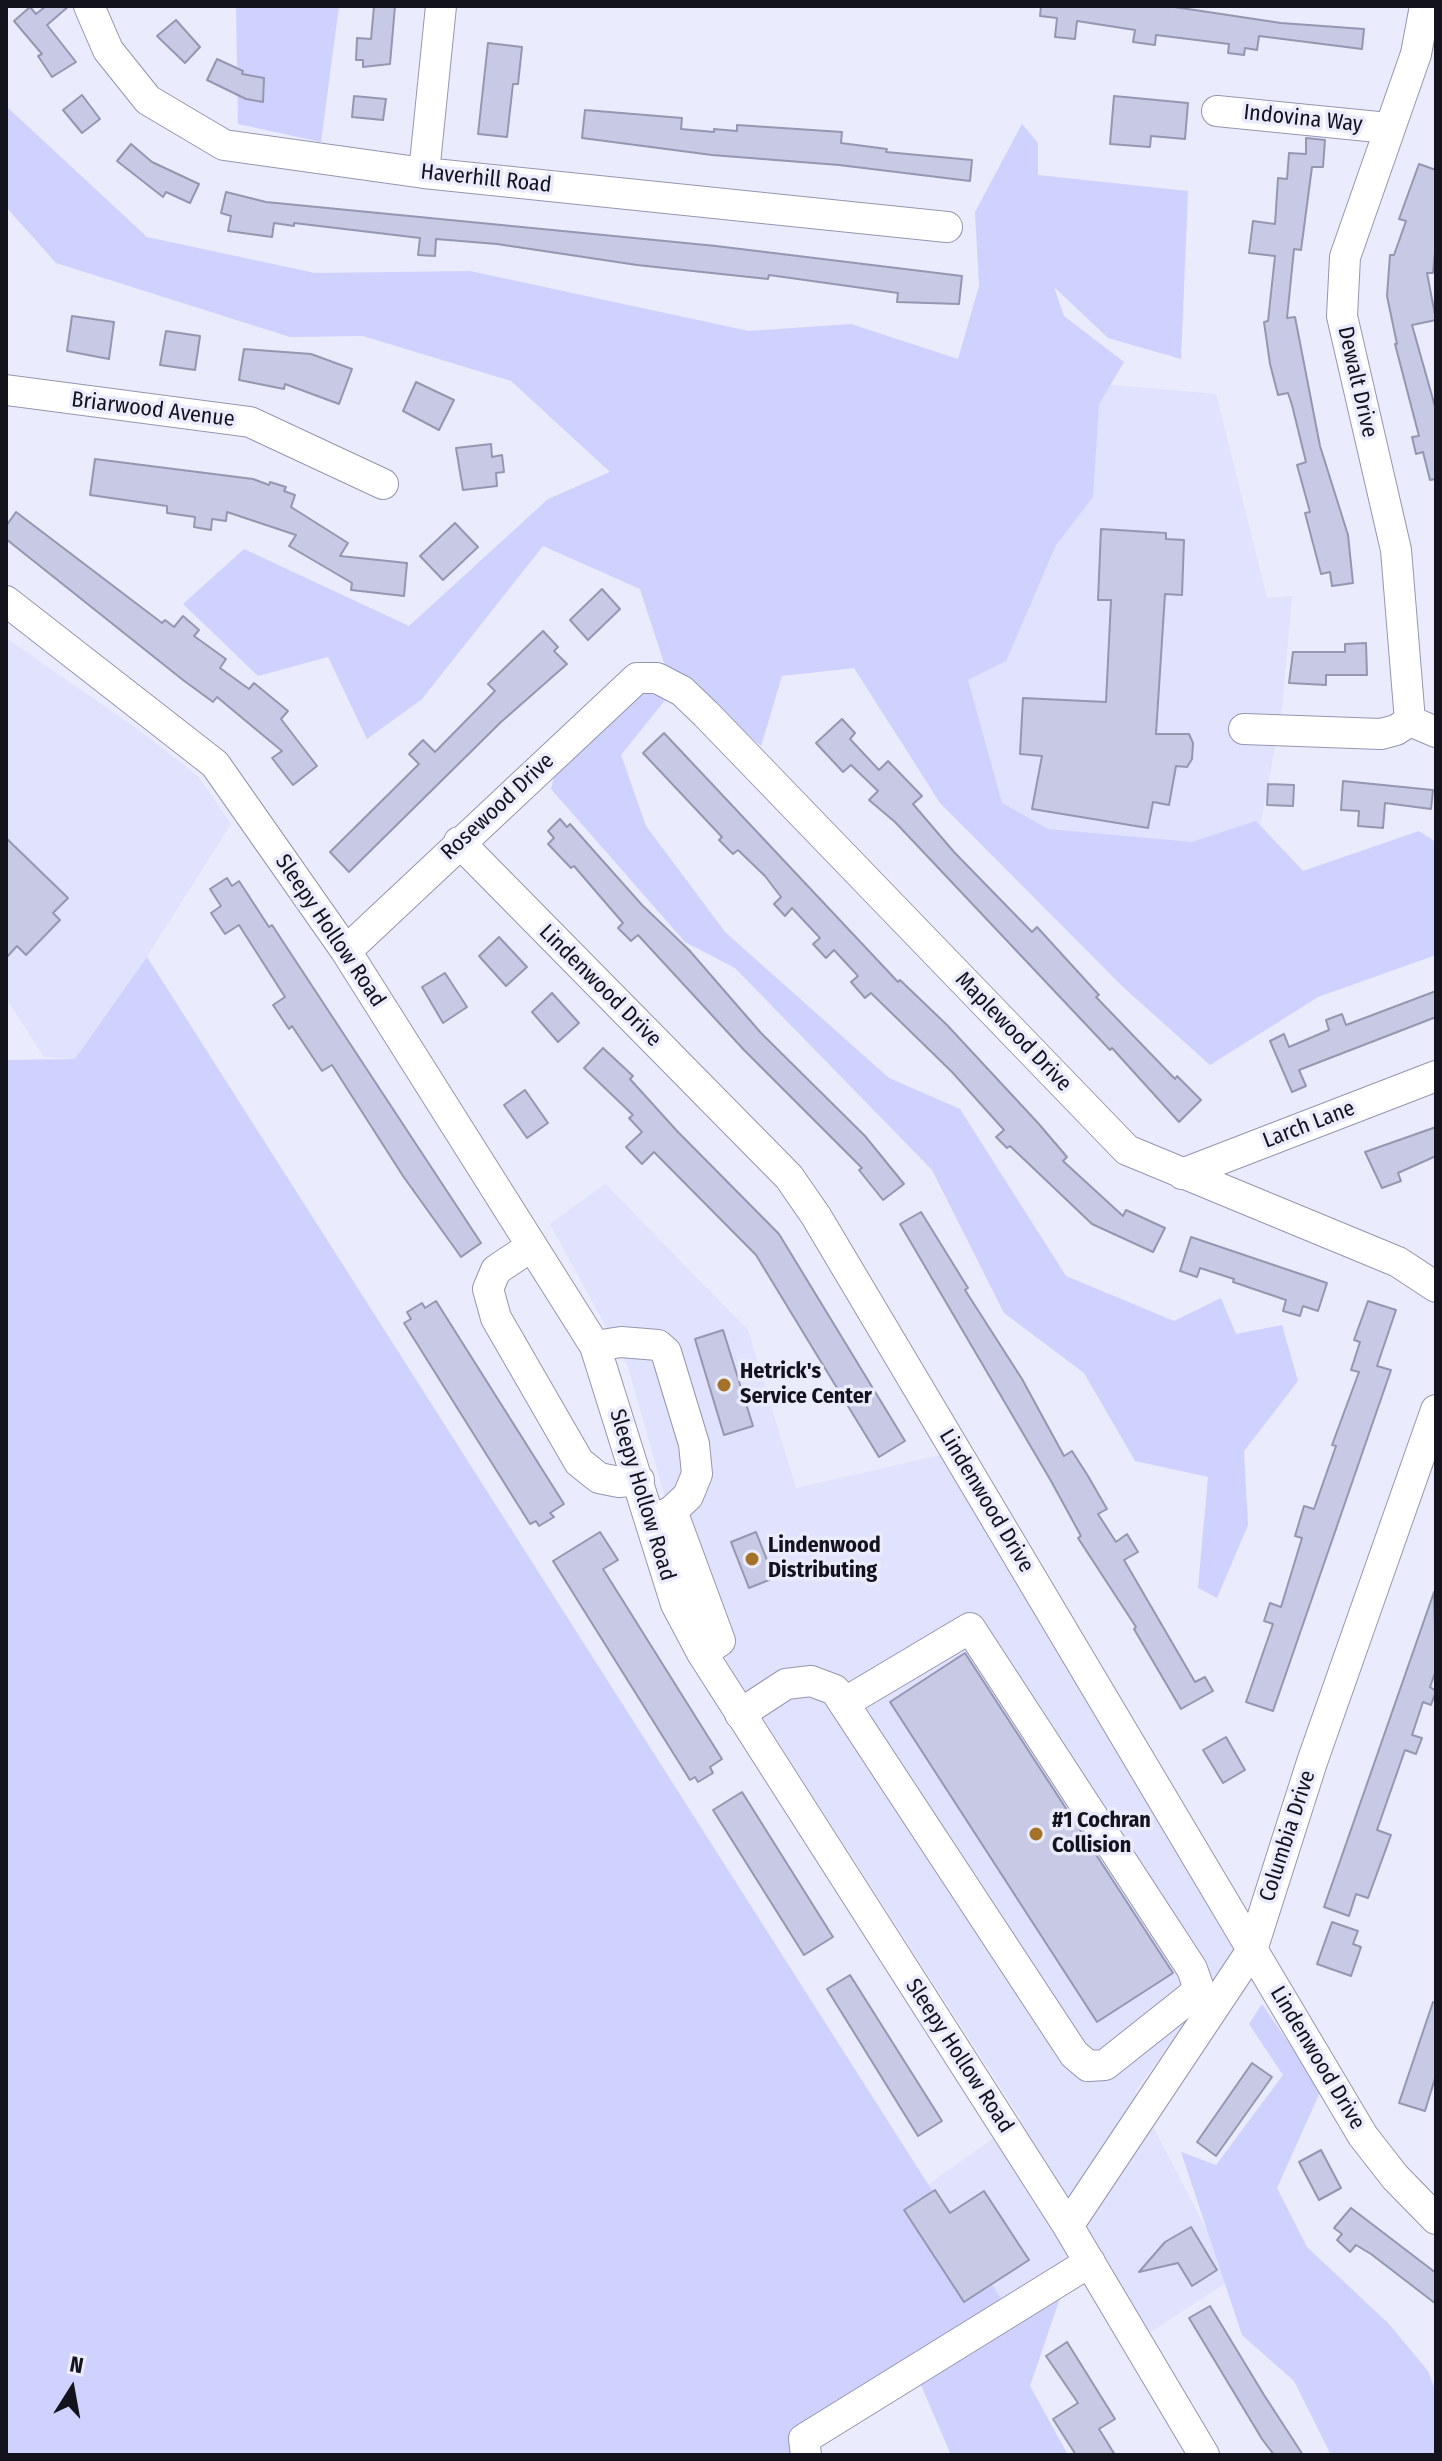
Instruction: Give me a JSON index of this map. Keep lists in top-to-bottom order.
{
  "streets": {
    "street": [
      "Indovina Way",
      "Haverhill Road",
      "Dewalt Drive",
      "Briarwood Avenue",
      "Rosewood Drive",
      "Sleepy Hollow Road",
      "Lindenwood Drive",
      "Maplewood Drive",
      "Larch Lane",
      "Columbia Drive"
    ]
  },
  "crossings": [
    ["Indovina Way", "Dewalt Drive"],
    ["Rosewood Drive", "Sleepy Hollow Road"],
    ["Rosewood Drive", "Lindenwood Drive"],
    ["Rosewood Drive", "Maplewood Drive"],
    ["Sleepy Hollow Road", "Columbia Drive"],
    ["Lindenwood Drive", "Columbia Drive"],
    ["Maplewood Drive", "Larch Lane"]
  ],
  "places": ["Hetrick's Service Center", "Lindenwood Distributing", "#1 Cochran Collision"],
  "north": "top"
}
